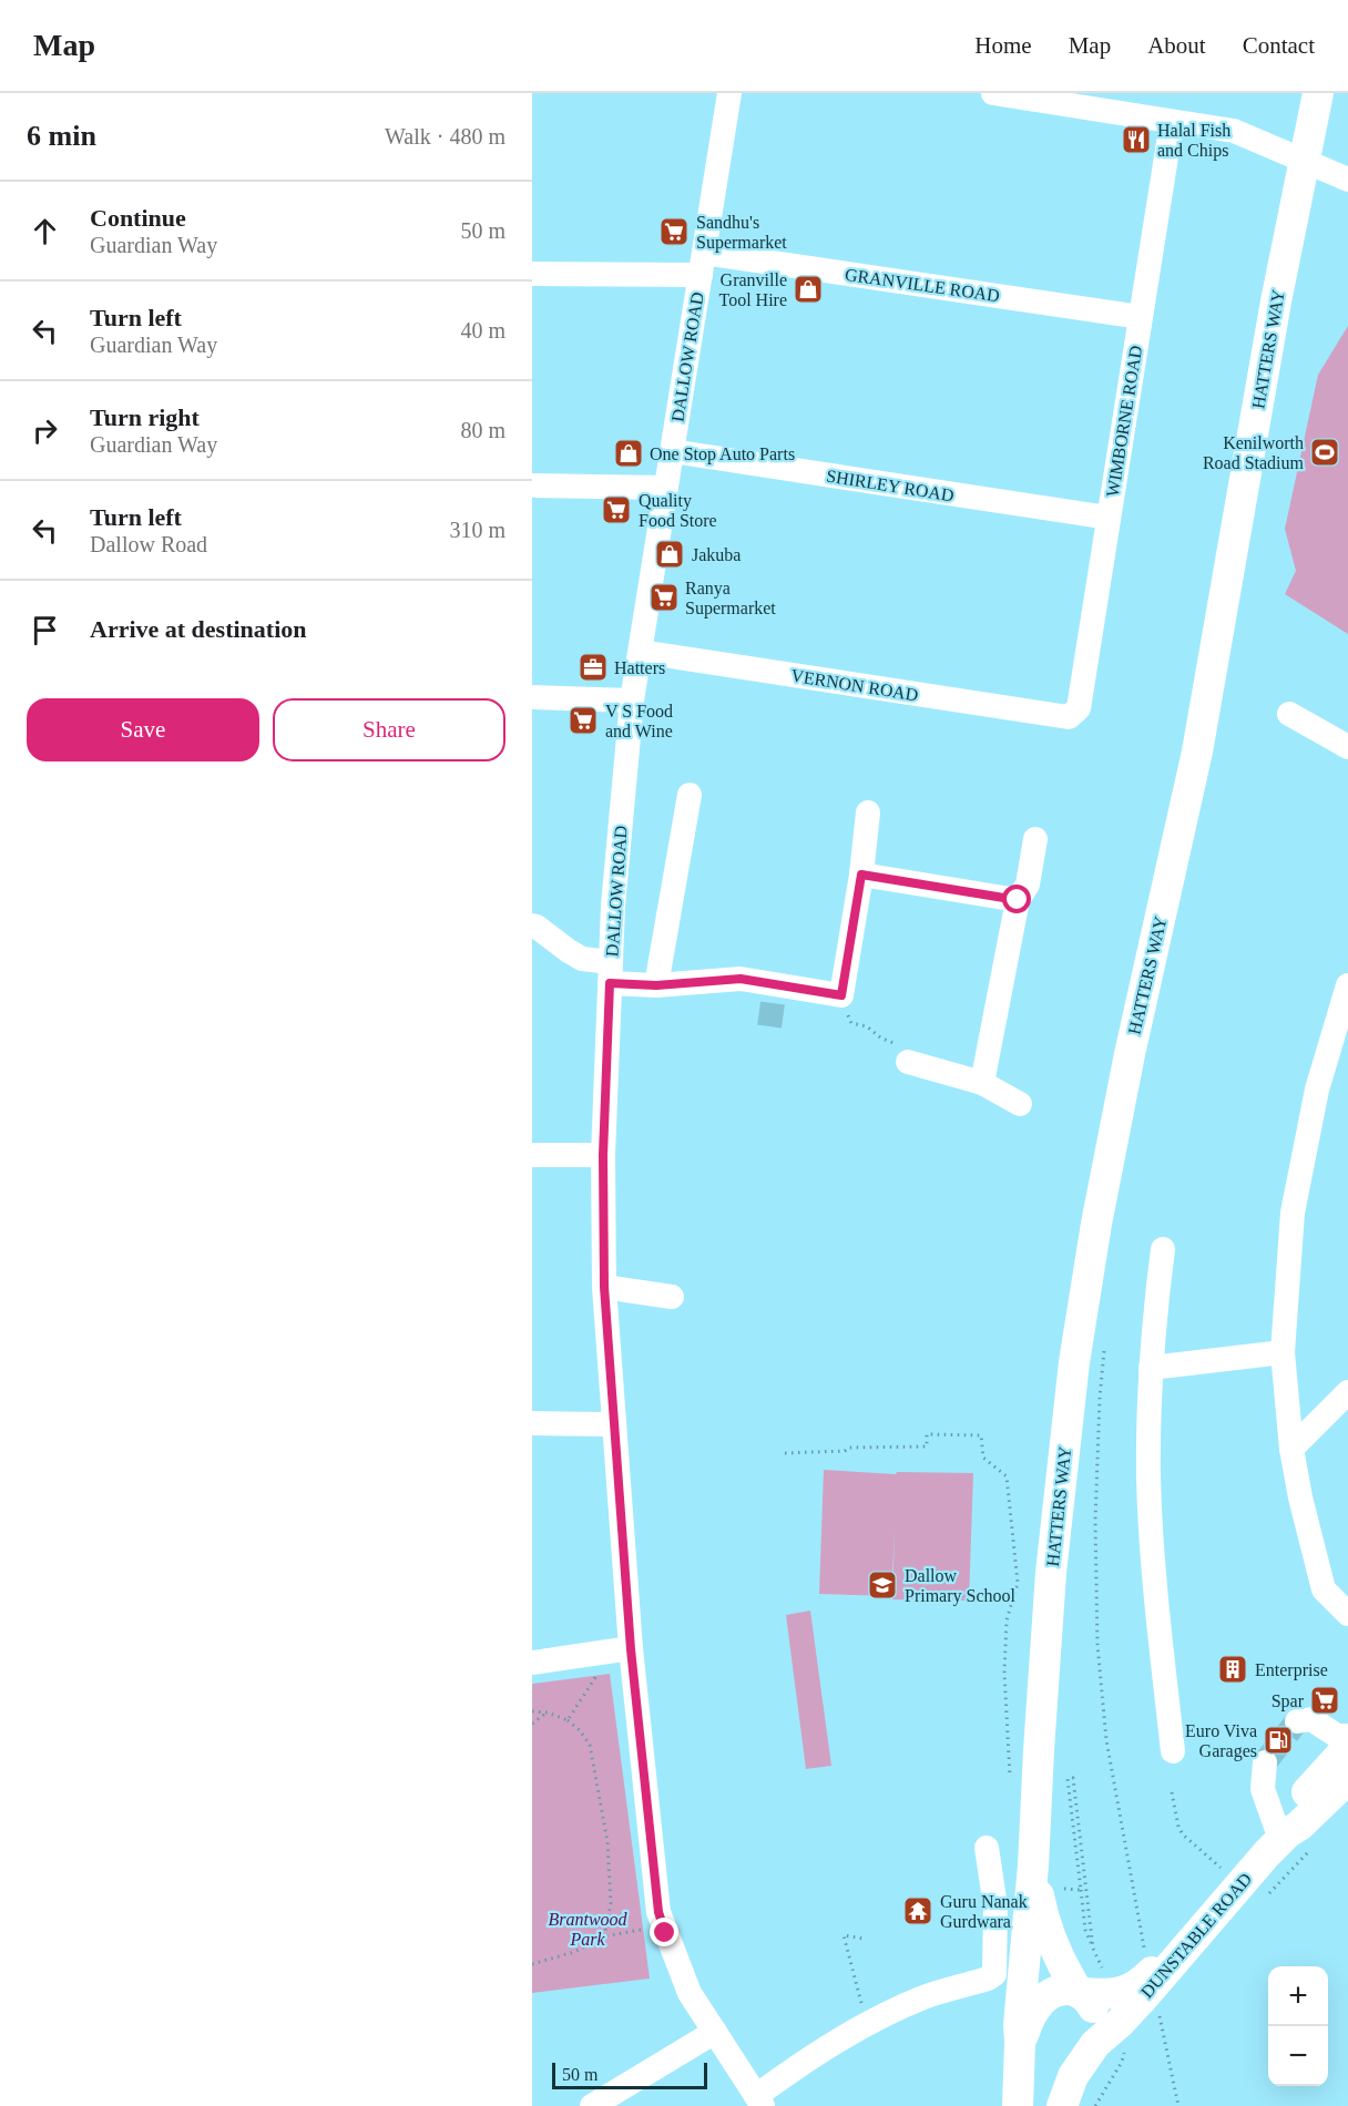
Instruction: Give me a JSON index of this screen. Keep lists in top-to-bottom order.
{
  "streets": {
    "main road": ["HATTERS WAY", "DUNSTABLE ROAD"],
    "street": [
      "GRANVILLE ROAD",
      "DALLOW ROAD",
      "WIMBORNE ROAD",
      "SHIRLEY ROAD",
      "VERNON ROAD"
    ]
  },
  "crossings": [
    ["GRANVILLE ROAD", "DALLOW ROAD"],
    ["GRANVILLE ROAD", "WIMBORNE ROAD"],
    ["HATTERS WAY", "DUNSTABLE ROAD"],
    ["DALLOW ROAD", "SHIRLEY ROAD"],
    ["DALLOW ROAD", "VERNON ROAD"],
    ["WIMBORNE ROAD", "SHIRLEY ROAD"],
    ["WIMBORNE ROAD", "VERNON ROAD"]
  ],
  "parks": ["Brantwood Park"],
  "places": {
    "restaurant": ["Halal Fish and Chips"],
    "supermarket": [
      "Sandhu's Supermarket",
      "Quality Food Store",
      "Ranya Supermarket",
      "V S Food and Wine",
      "Spar"
    ],
    "shop": ["Granville Tool Hire", "One Stop Auto Parts", "Jakuba"],
    "sports": ["Kenilworth Road Stadium"],
    "office": ["Hatters"],
    "school or university": ["Dallow Primary School"],
    "building": ["Enterprise"],
    "fuel station": ["Euro Viva Garages"],
    "temple": ["Guru Nanak Gurdwara"]
  },
  "scale_bar": "50 m",
  "page": {
    "header": "Map",
    "nav": [
      "Home",
      "Map",
      "About",
      "Contact"
    ],
    "heading": ["6 min", "Walk · 480 m"],
    "list": [
      ["Continue", "Guardian Way", "50 m"],
      ["Turn left", "Guardian Way", "40 m"],
      ["Turn right", "Guardian Way", "80 m"],
      ["Turn left", "Dallow Road", "310 m"],
      "Arrive at destination"
    ],
    "buttons": ["Save", "Share"],
    "map_buttons": ["+", "−"],
    "scale": "50 m"
  }
}
